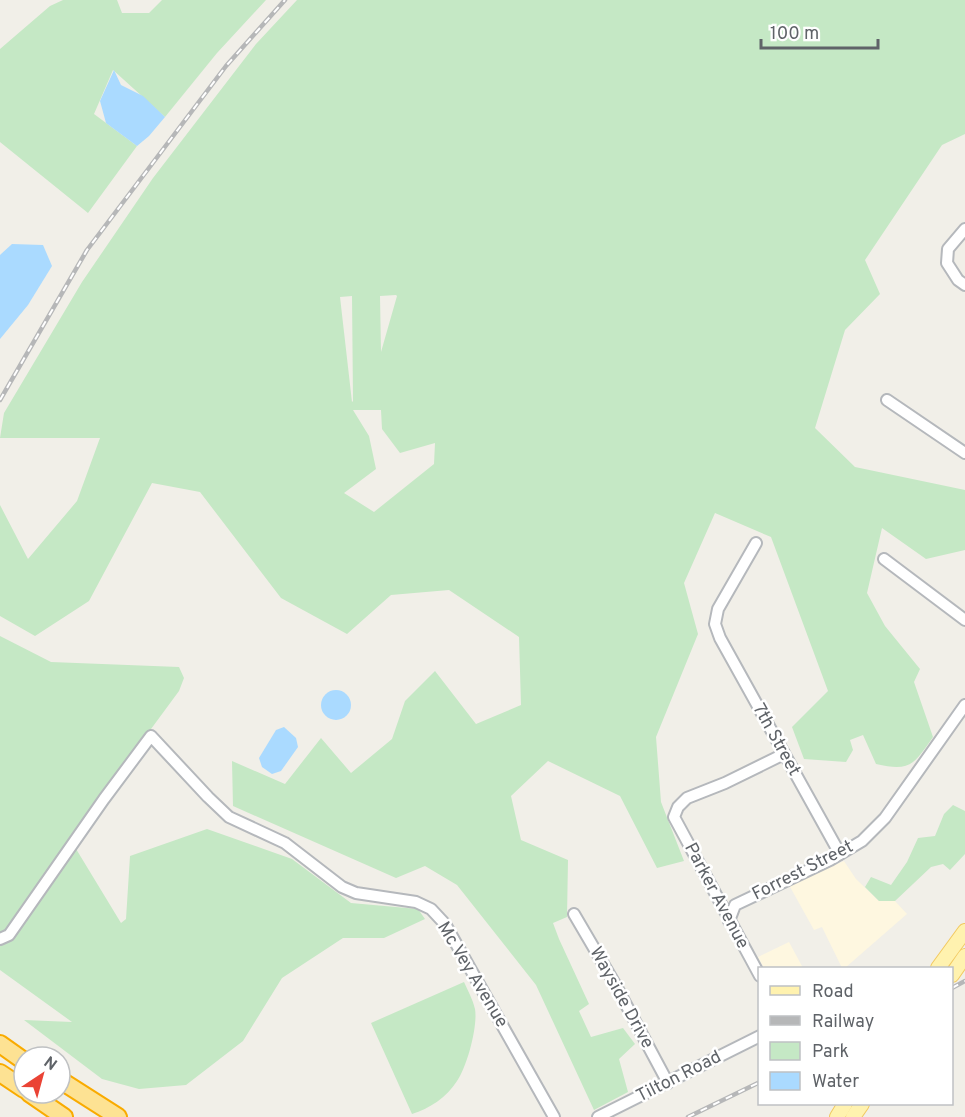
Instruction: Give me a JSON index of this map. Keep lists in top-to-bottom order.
{
  "streets": {
    "street": [
      "7th Street",
      "Forrest Street",
      "Parker Avenue",
      "Mc Vey Avenue",
      "Wayside Drive",
      "Tilton Road"
    ]
  },
  "crossings": [
    ["7th Street", "Forrest Street"],
    ["7th Street", "Parker Avenue"],
    ["Forrest Street", "Parker Avenue"],
    ["Wayside Drive", "Tilton Road"]
  ],
  "legend": [
    "Road",
    "Railway",
    "Park",
    "Water"
  ],
  "scale_bar": "100 m",
  "north": "top right"
}
